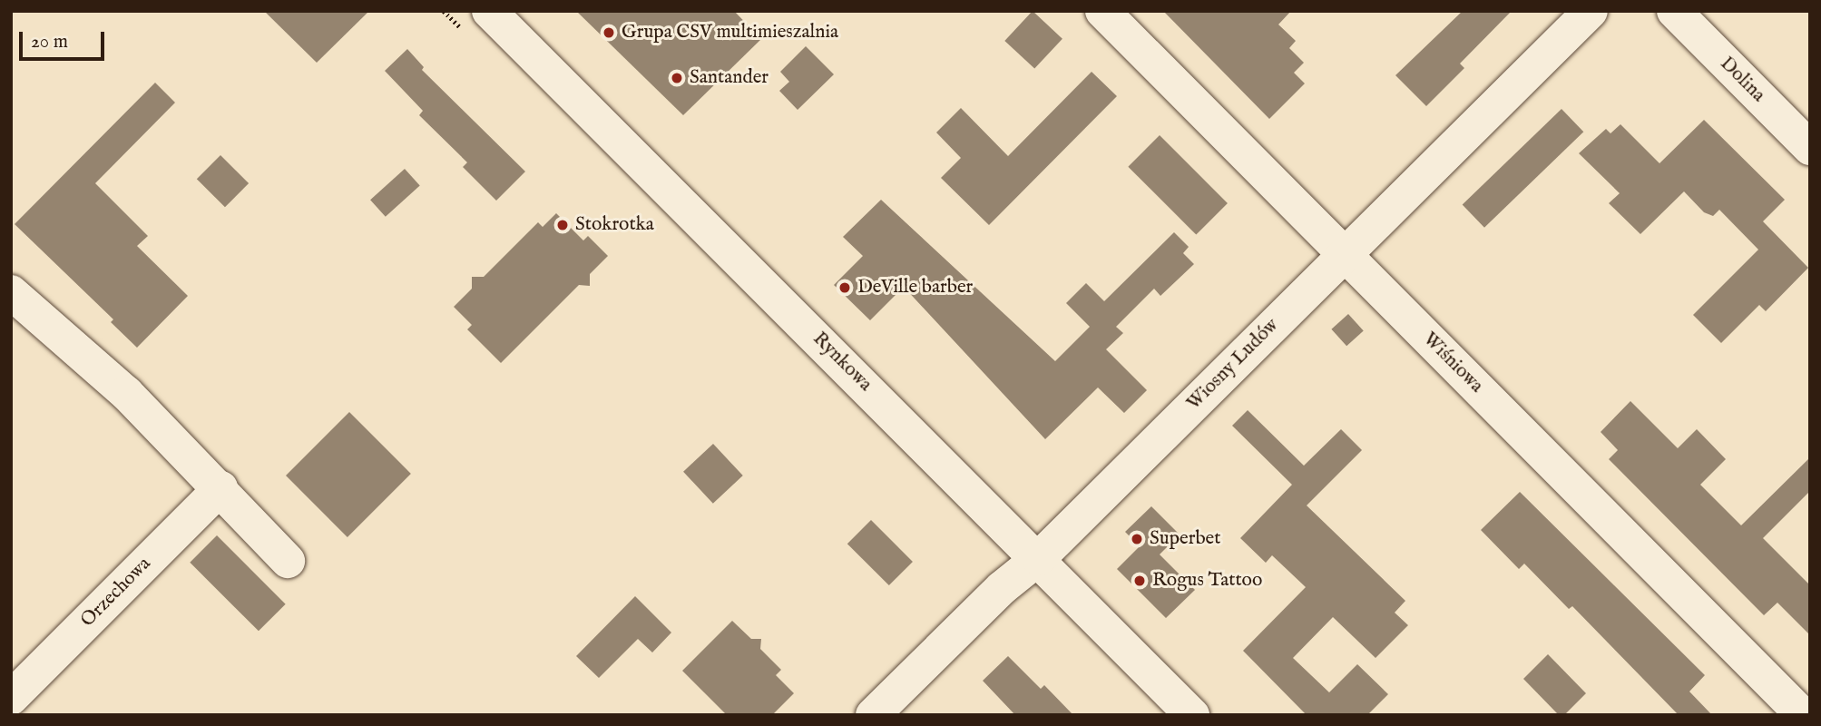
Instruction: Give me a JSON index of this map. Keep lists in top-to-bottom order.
{
  "streets": {
    "street": [
      "Dolina",
      "Rynkowa",
      "Wiśniowa",
      "Wiosny Ludów",
      "Orzechowa"
    ]
  },
  "crossings": [
    ["Rynkowa", "Wiosny Ludów"],
    ["Wiśniowa", "Wiosny Ludów"]
  ],
  "places": [
    "Grupa CSV multimieszalnia",
    "Santander",
    "Stokrotka",
    "DeVille barber",
    "Superbet",
    "Rogus Tattoo"
  ],
  "scale_bar": "20 m"
}
